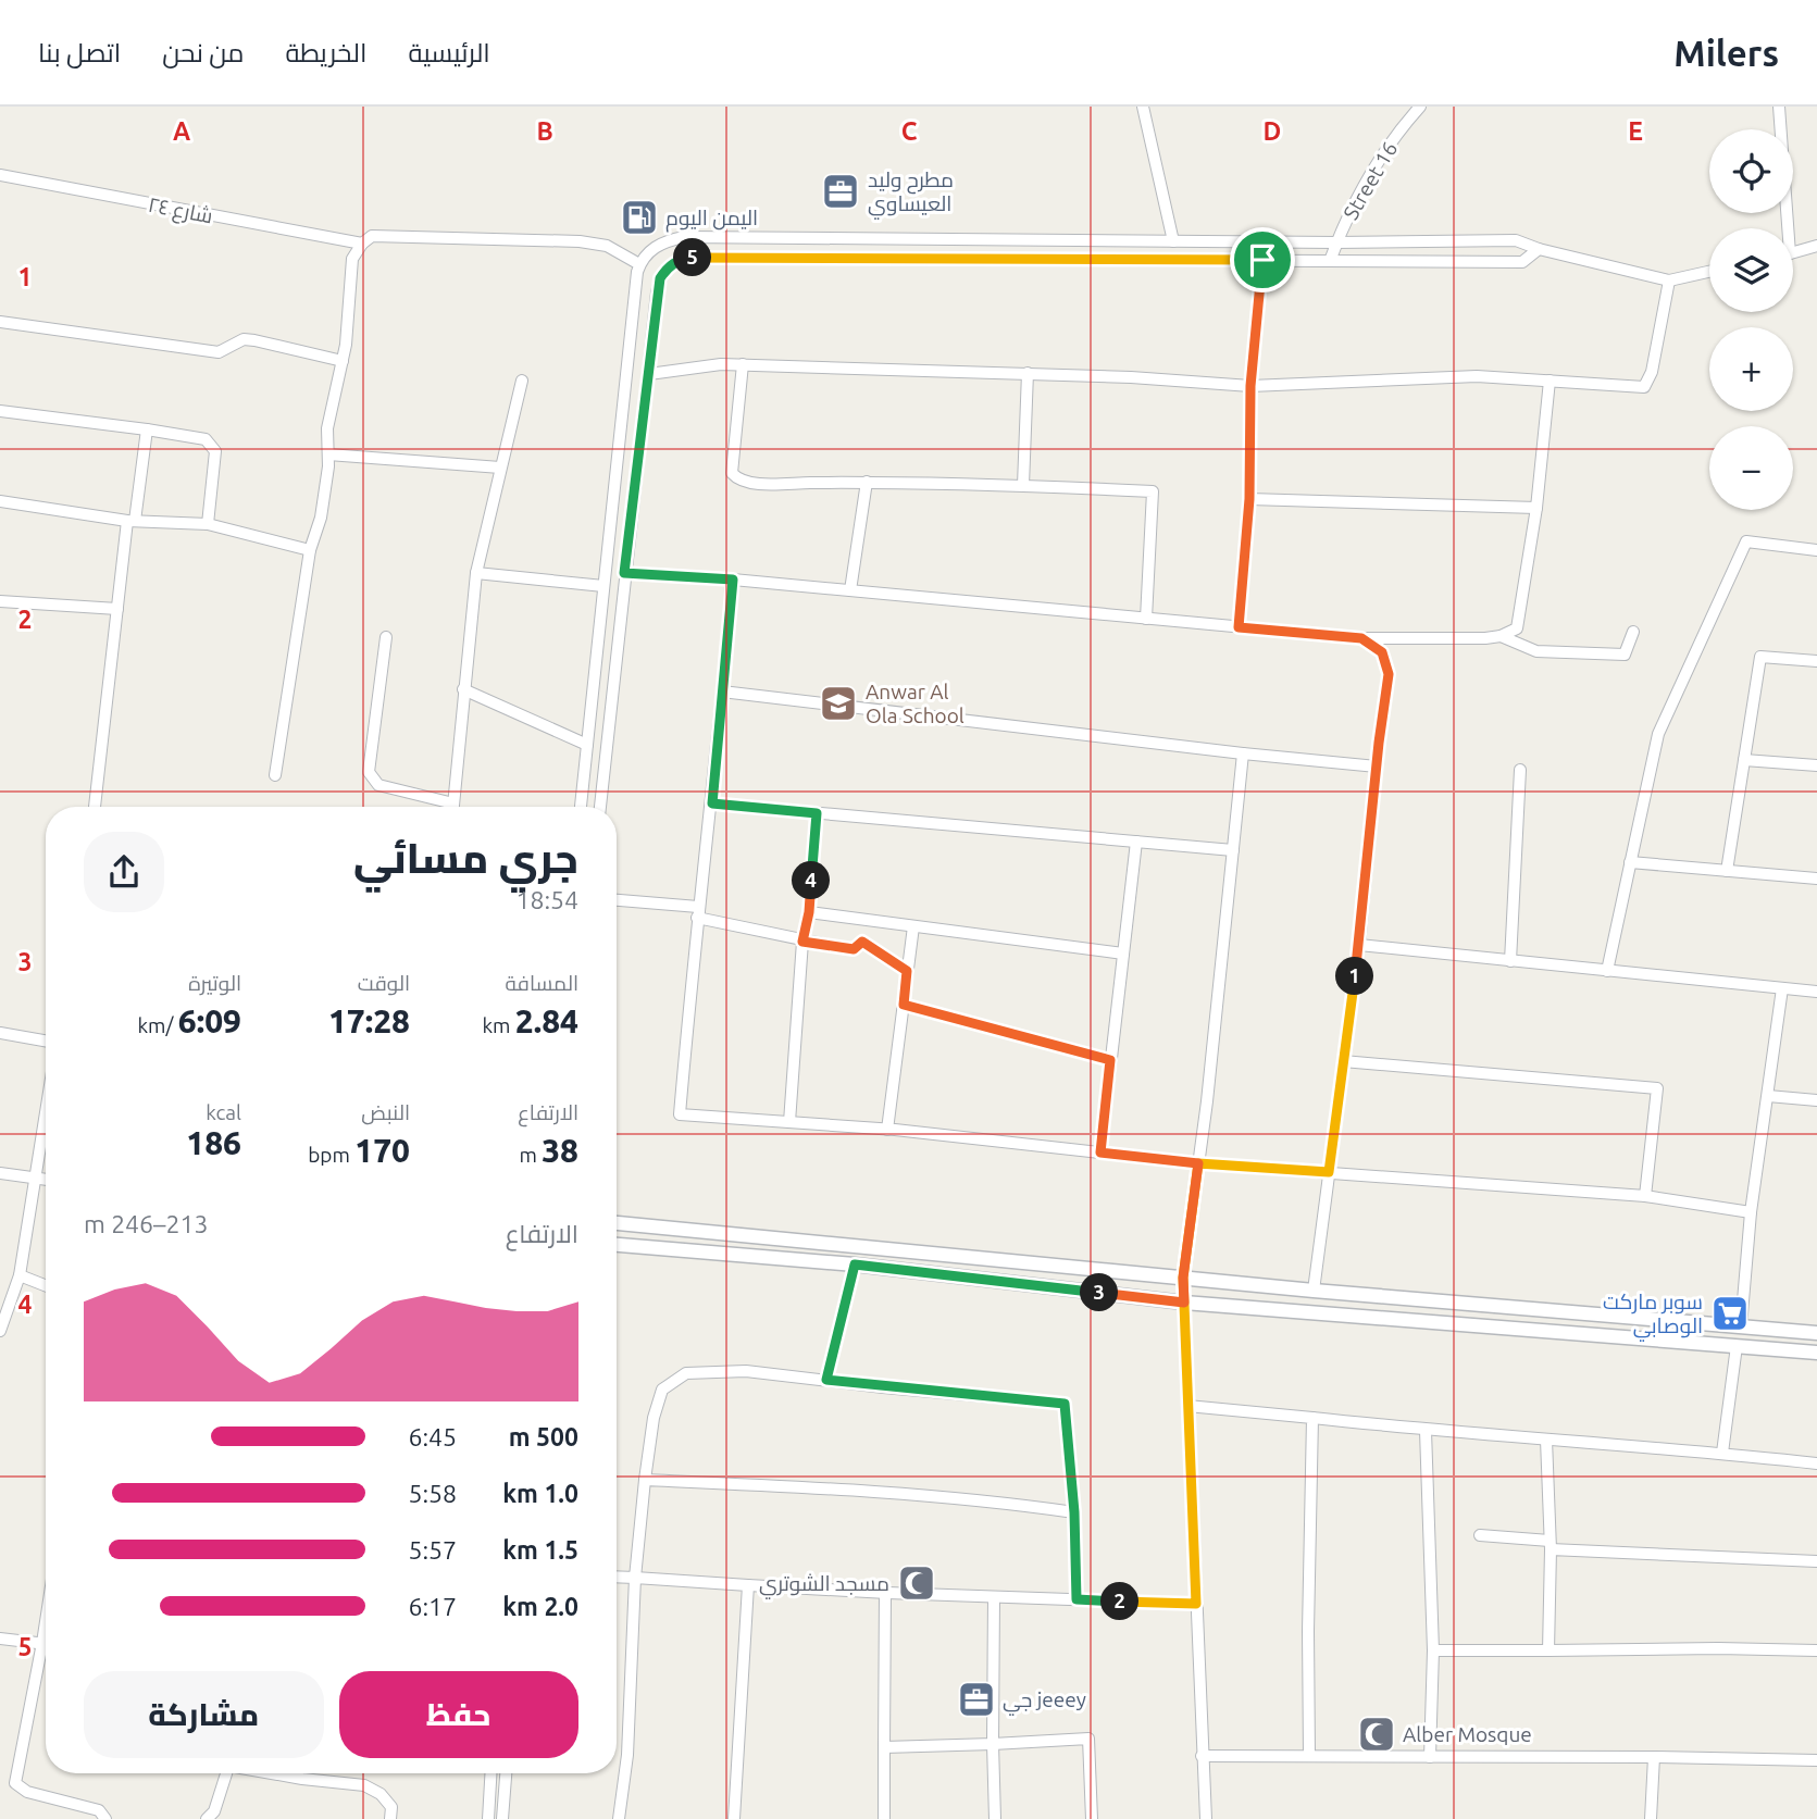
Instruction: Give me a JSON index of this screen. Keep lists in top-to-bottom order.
{
  "streets": {
    "street": ["Street 16", "شارع ٢٤"]
  },
  "places": {
    "office": ["مطرح وليد العيساوي", "جي jeeey"],
    "fuel station": ["اليمن اليوم"],
    "school or university": ["Anwar Al Ola School"],
    "supermarket": ["سوبر ماركت الوصابي"],
    "mosque": ["مسجد الشوتري", "Alber Mosque"]
  },
  "page": {
    "header": "Milers",
    "nav": [
      "الرئيسية",
      "الخريطة",
      "من نحن",
      "اتصل بنا"
    ],
    "map_buttons": ["+", "−"],
    "pins": [
      "5",
      "4",
      "1",
      "3",
      "2"
    ],
    "heading": ["جري مسائي", "18:54"],
    "stats": [
      ["المسافة", "2.84 km"],
      ["الوقت", "17:28"],
      ["الوتيرة", "6:09 /km"],
      ["الارتفاع", "38 m"],
      ["النبض", "170 bpm"],
      ["kcal", "186"]
    ],
    "chart": ["الارتفاع", "213–246 m"],
    "list": [
      {
        "name": "500 m",
        "note": "6:45"
      },
      {
        "name": "1.0 km",
        "note": "5:58"
      },
      {
        "name": "1.5 km",
        "note": "5:57"
      },
      {
        "name": "2.0 km",
        "note": "6:17"
      }
    ],
    "buttons": ["حفظ", "مشاركة"]
  },
  "grid": {
    "columns": [
      "A",
      "B",
      "C",
      "D",
      "E"
    ],
    "rows": [
      "1",
      "2",
      "3",
      "4",
      "5"
    ]
  }
}
